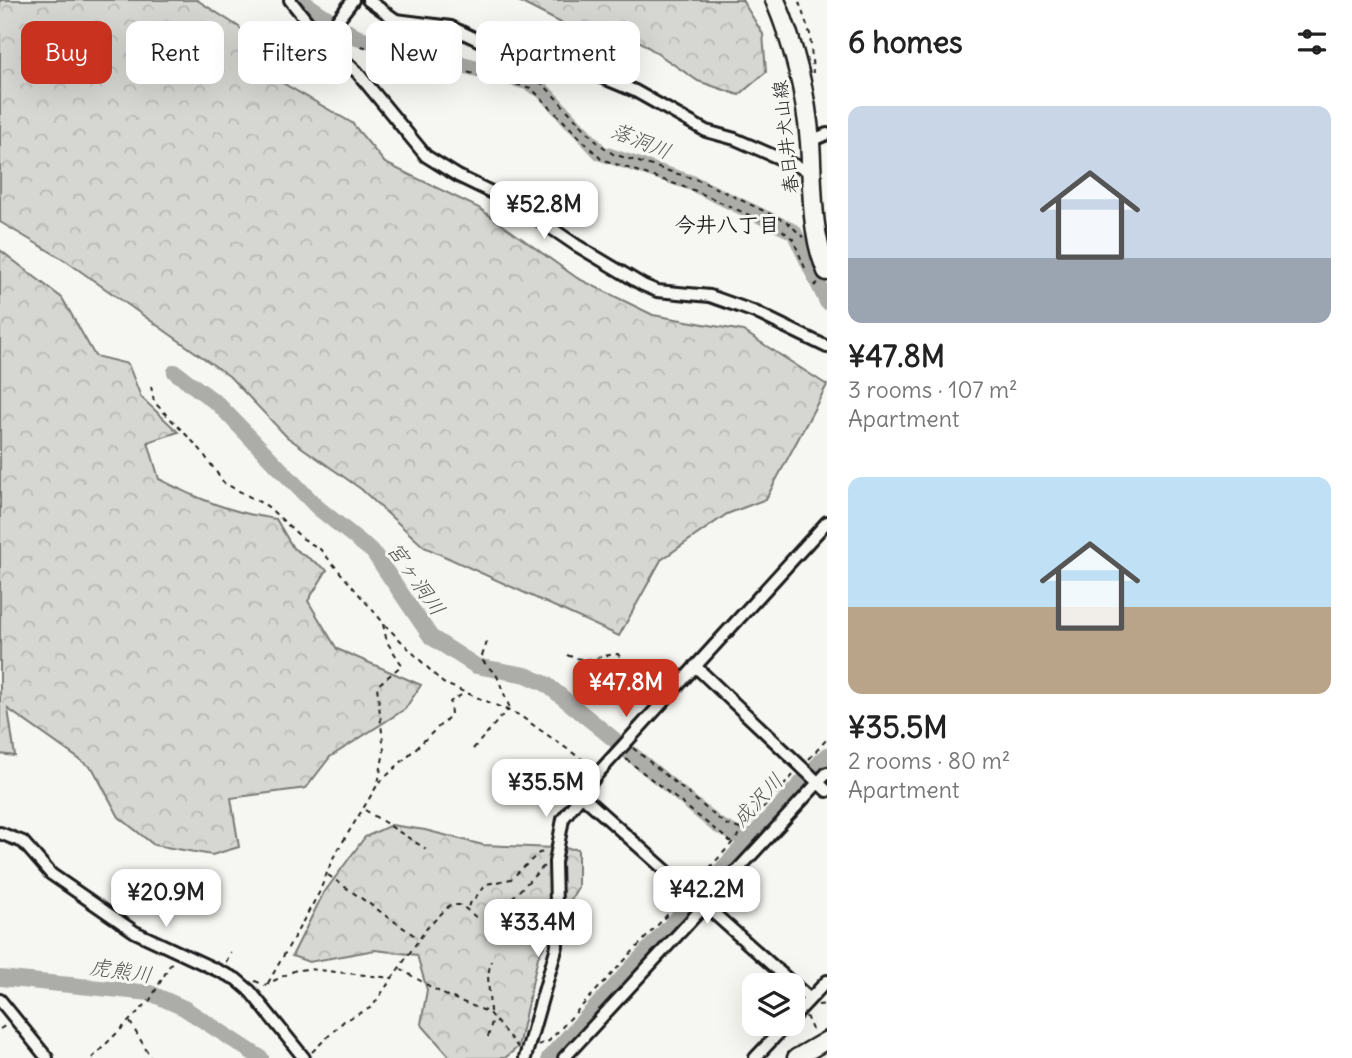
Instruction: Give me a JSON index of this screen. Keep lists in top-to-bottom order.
{
  "streets": {
    "main road": ["春日井犬山線"]
  },
  "districts": ["今井八丁目"],
  "water": [
    "落洞川",
    "宮ヶ洞川",
    "成沢川",
    "虎熊川"
  ],
  "page": {
    "heading": "6 homes",
    "chip": [
      "Buy",
      "Rent",
      "Filters",
      "New",
      "Apartment"
    ],
    "list": [
      {
        "name": "¥47.8M",
        "note": "3 rooms · 107 m² · Apartment"
      },
      {
        "name": "¥35.5M",
        "note": "2 rooms · 80 m² · Apartment"
      }
    ],
    "price": [
      "¥52.8M",
      "¥47.8M",
      "¥35.5M",
      "¥42.2M",
      "¥20.9M",
      "¥33.4M"
    ]
  }
}
